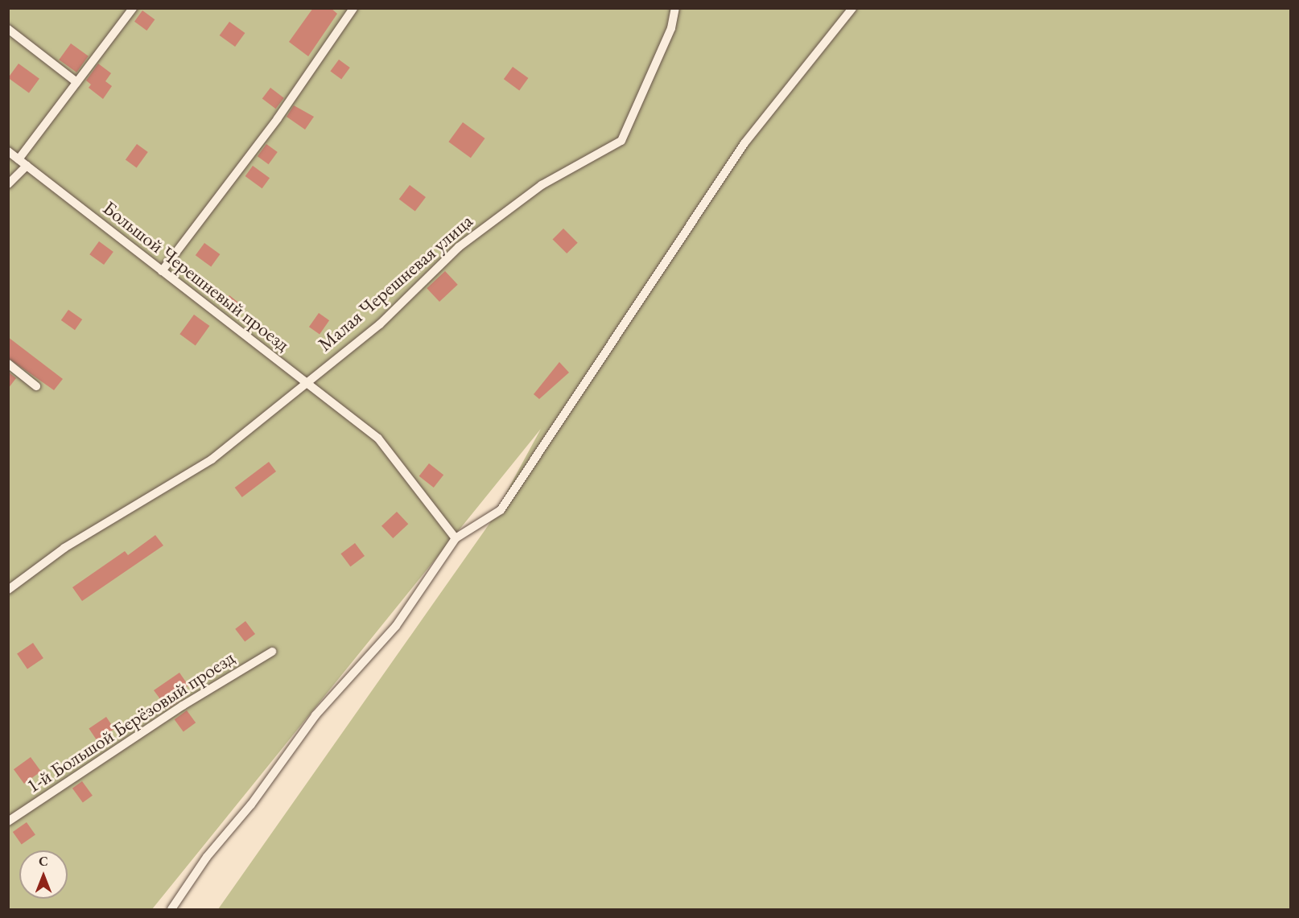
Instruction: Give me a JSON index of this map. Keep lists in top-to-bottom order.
{
  "streets": {
    "lane": ["Большой Черешневый проезд", "Малая Черешневая улица", "1-й Большой Берёзовый проезд"]
  },
  "crossings": [
    ["Большой Черешневый проезд", "Малая Черешневая улица"]
  ],
  "north": "top"
}
